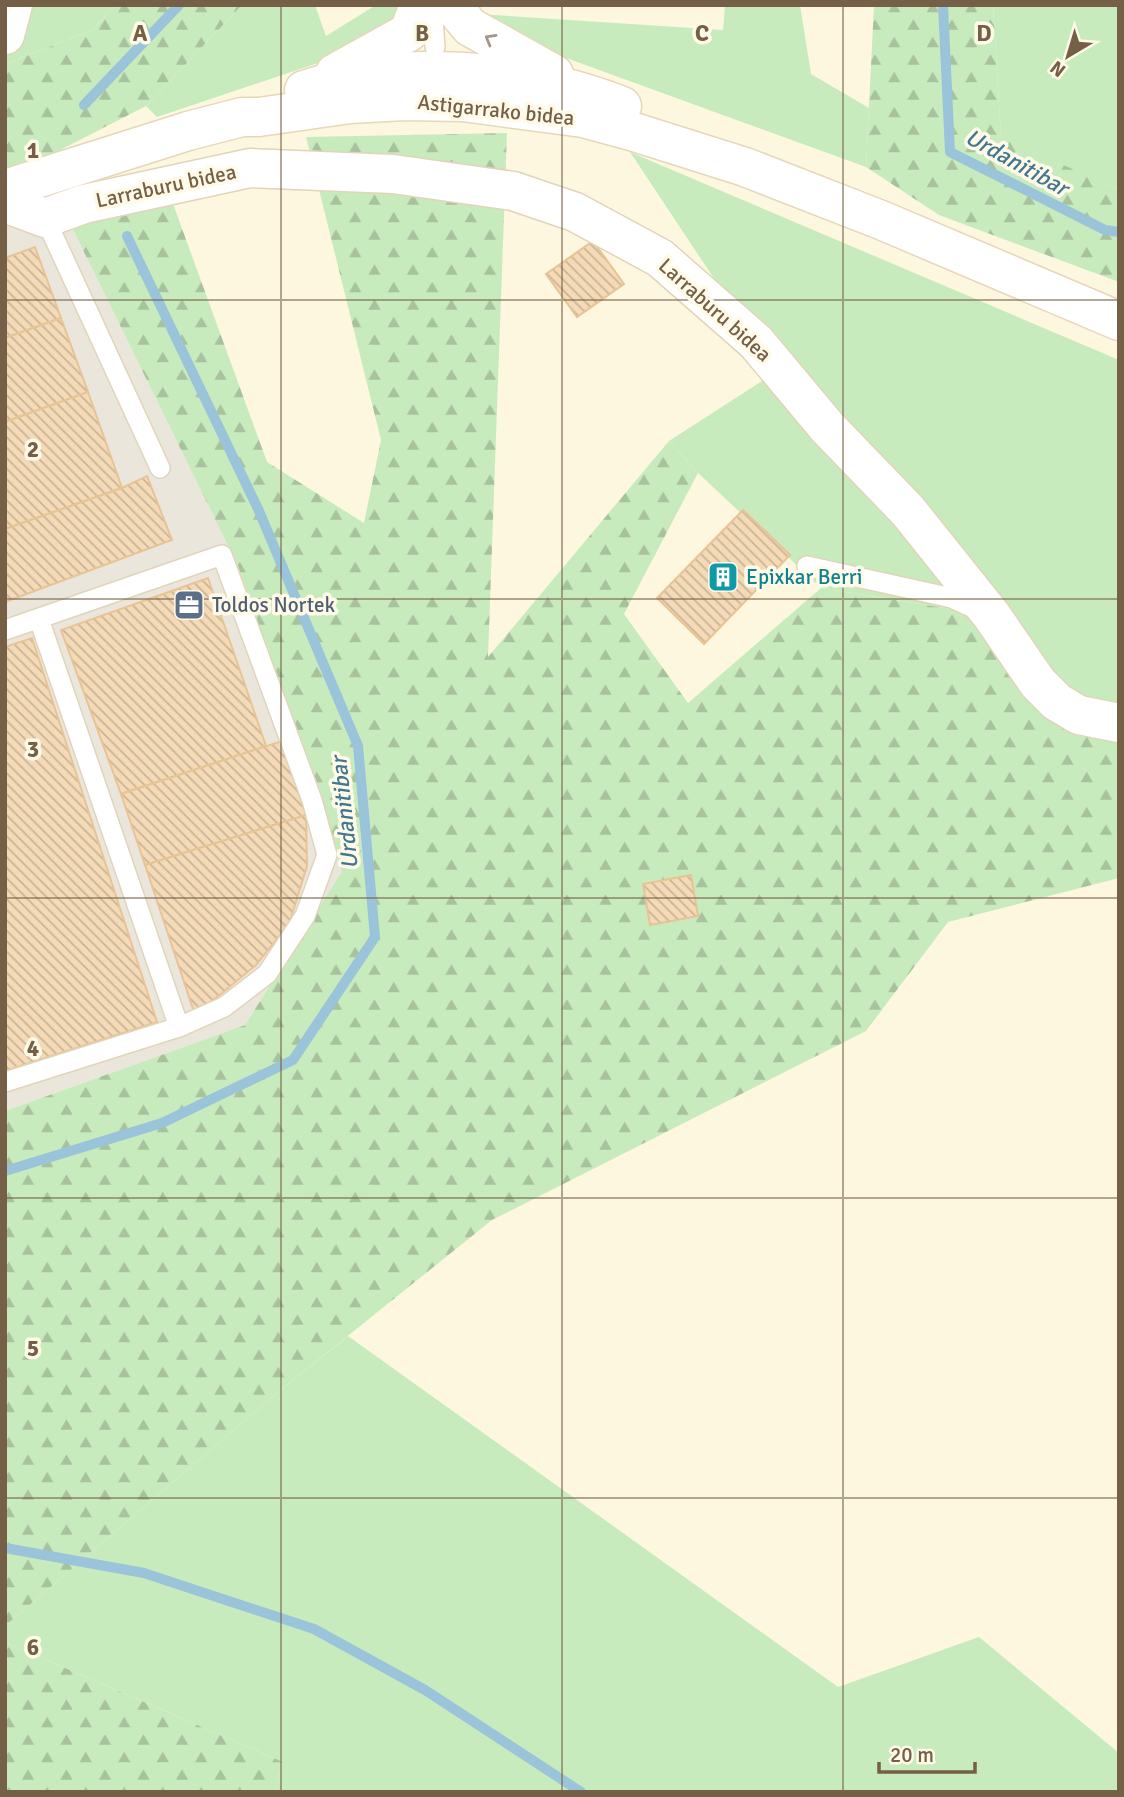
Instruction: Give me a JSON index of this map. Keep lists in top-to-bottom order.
{
  "streets": {
    "main road": ["Astigarrako bidea", "Larraburu bidea"]
  },
  "water": ["Urdanitibar"],
  "places": {
    "building": ["Epixkar Berri"],
    "office": ["Toldos Nortek"]
  },
  "scale_bar": "20 m",
  "north": "bottom left",
  "grid": {
    "columns": [
      "A",
      "B",
      "C",
      "D"
    ],
    "rows": [
      "1",
      "2",
      "3",
      "4",
      "5",
      "6"
    ]
  }
}
